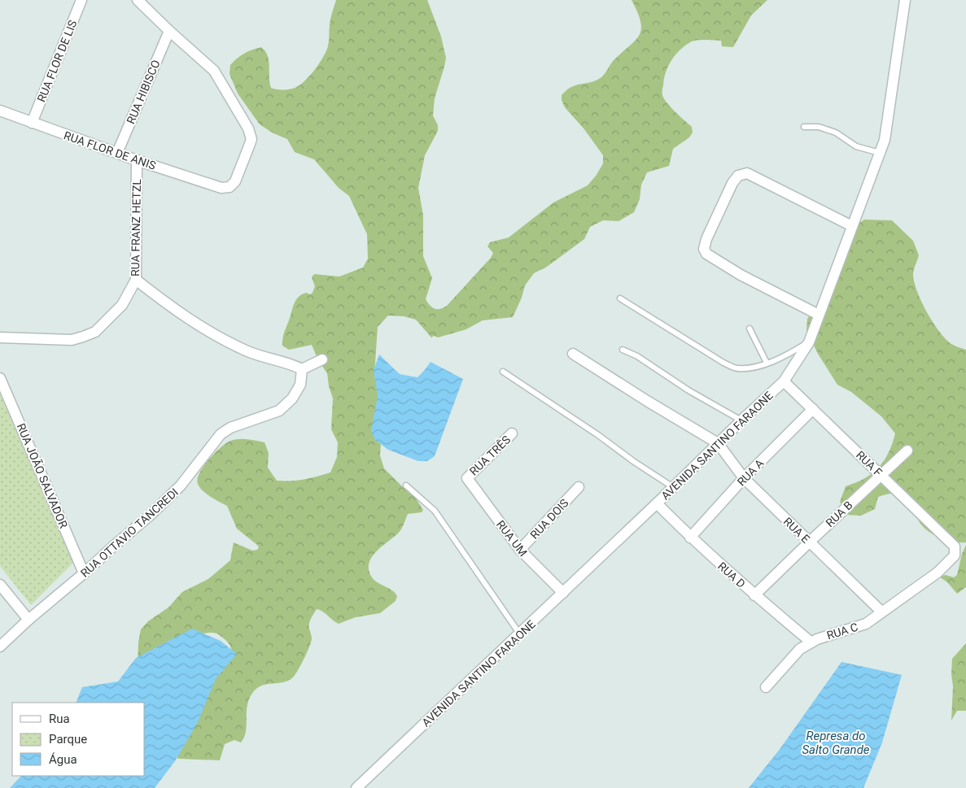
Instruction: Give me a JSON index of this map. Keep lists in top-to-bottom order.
{
  "streets": {
    "street": [
      "RUA FLOR DE LIS",
      "RUA HIBISCO",
      "RUA FLOR DE ANIS",
      "RUA FRANZ HETZL",
      "AVENIDA SANTINO FARAONE",
      "RUA TRÊS",
      "RUA F",
      "RUA A",
      "RUA JOÃO SALVADOR",
      "RUA B",
      "RUA DOIS",
      "RUA E",
      "RUA OTTAVIO TANCREDI",
      "RUA UM",
      "RUA D",
      "RUA C"
    ]
  },
  "crossings": [
    ["RUA FLOR DE LIS", "RUA FLOR DE ANIS"],
    ["RUA HIBISCO", "RUA FLOR DE ANIS"],
    ["RUA FLOR DE ANIS", "RUA FRANZ HETZL"],
    ["AVENIDA SANTINO FARAONE", "RUA F"],
    ["AVENIDA SANTINO FARAONE", "RUA E"],
    ["AVENIDA SANTINO FARAONE", "RUA UM"],
    ["AVENIDA SANTINO FARAONE", "RUA D"],
    ["RUA TRÊS", "RUA UM"],
    ["RUA F", "RUA A"],
    ["RUA F", "RUA B"],
    ["RUA F", "RUA C"],
    ["RUA A", "RUA E"],
    ["RUA A", "RUA D"],
    ["RUA JOÃO SALVADOR", "RUA OTTAVIO TANCREDI"],
    ["RUA B", "RUA E"],
    ["RUA B", "RUA D"],
    ["RUA DOIS", "RUA UM"],
    ["RUA E", "RUA C"],
    ["RUA D", "RUA C"]
  ],
  "water": ["Represa do Salto Grande"],
  "legend": ["Rua", "Parque", "Água"]
}
